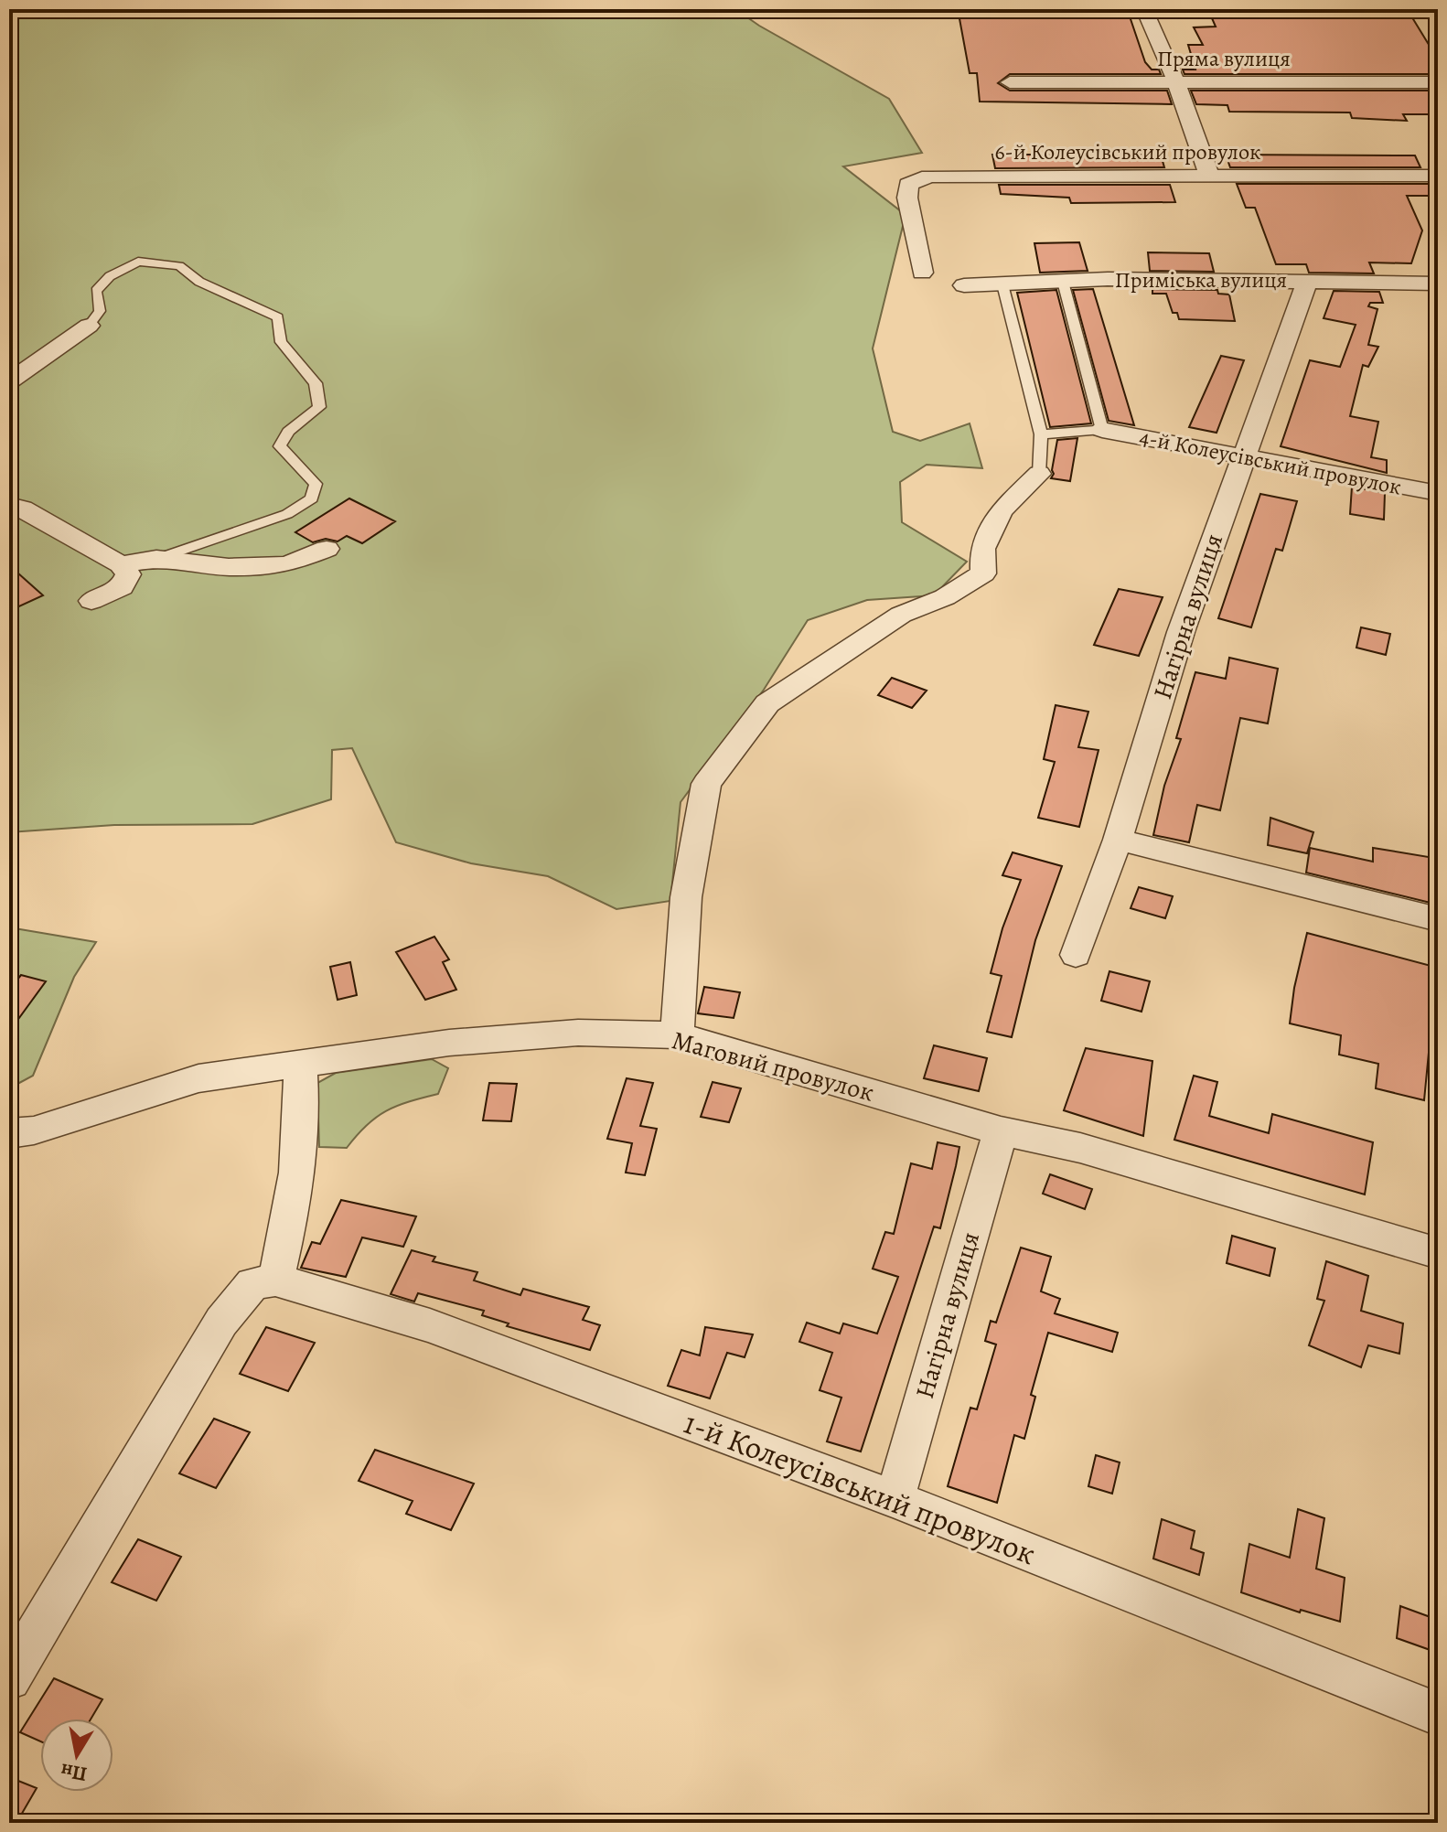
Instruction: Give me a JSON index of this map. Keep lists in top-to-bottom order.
{
  "streets": {
    "street": [
      "Пряма вулиця",
      "6-й Колеусівський провулок",
      "Приміська вулиця",
      "4-й Колеусівський провулок",
      "Нагірна вулиця",
      "Маговий провулок",
      "1-й Колеусівський провулок"
    ]
  },
  "crossings": [
    ["Приміська вулиця", "Нагірна вулиця"],
    ["4-й Колеусівський провулок", "Нагірна вулиця"],
    ["Нагірна вулиця", "Маговий провулок"],
    ["Нагірна вулиця", "1-й Колеусівський провулок"]
  ],
  "north": "bottom"
}
